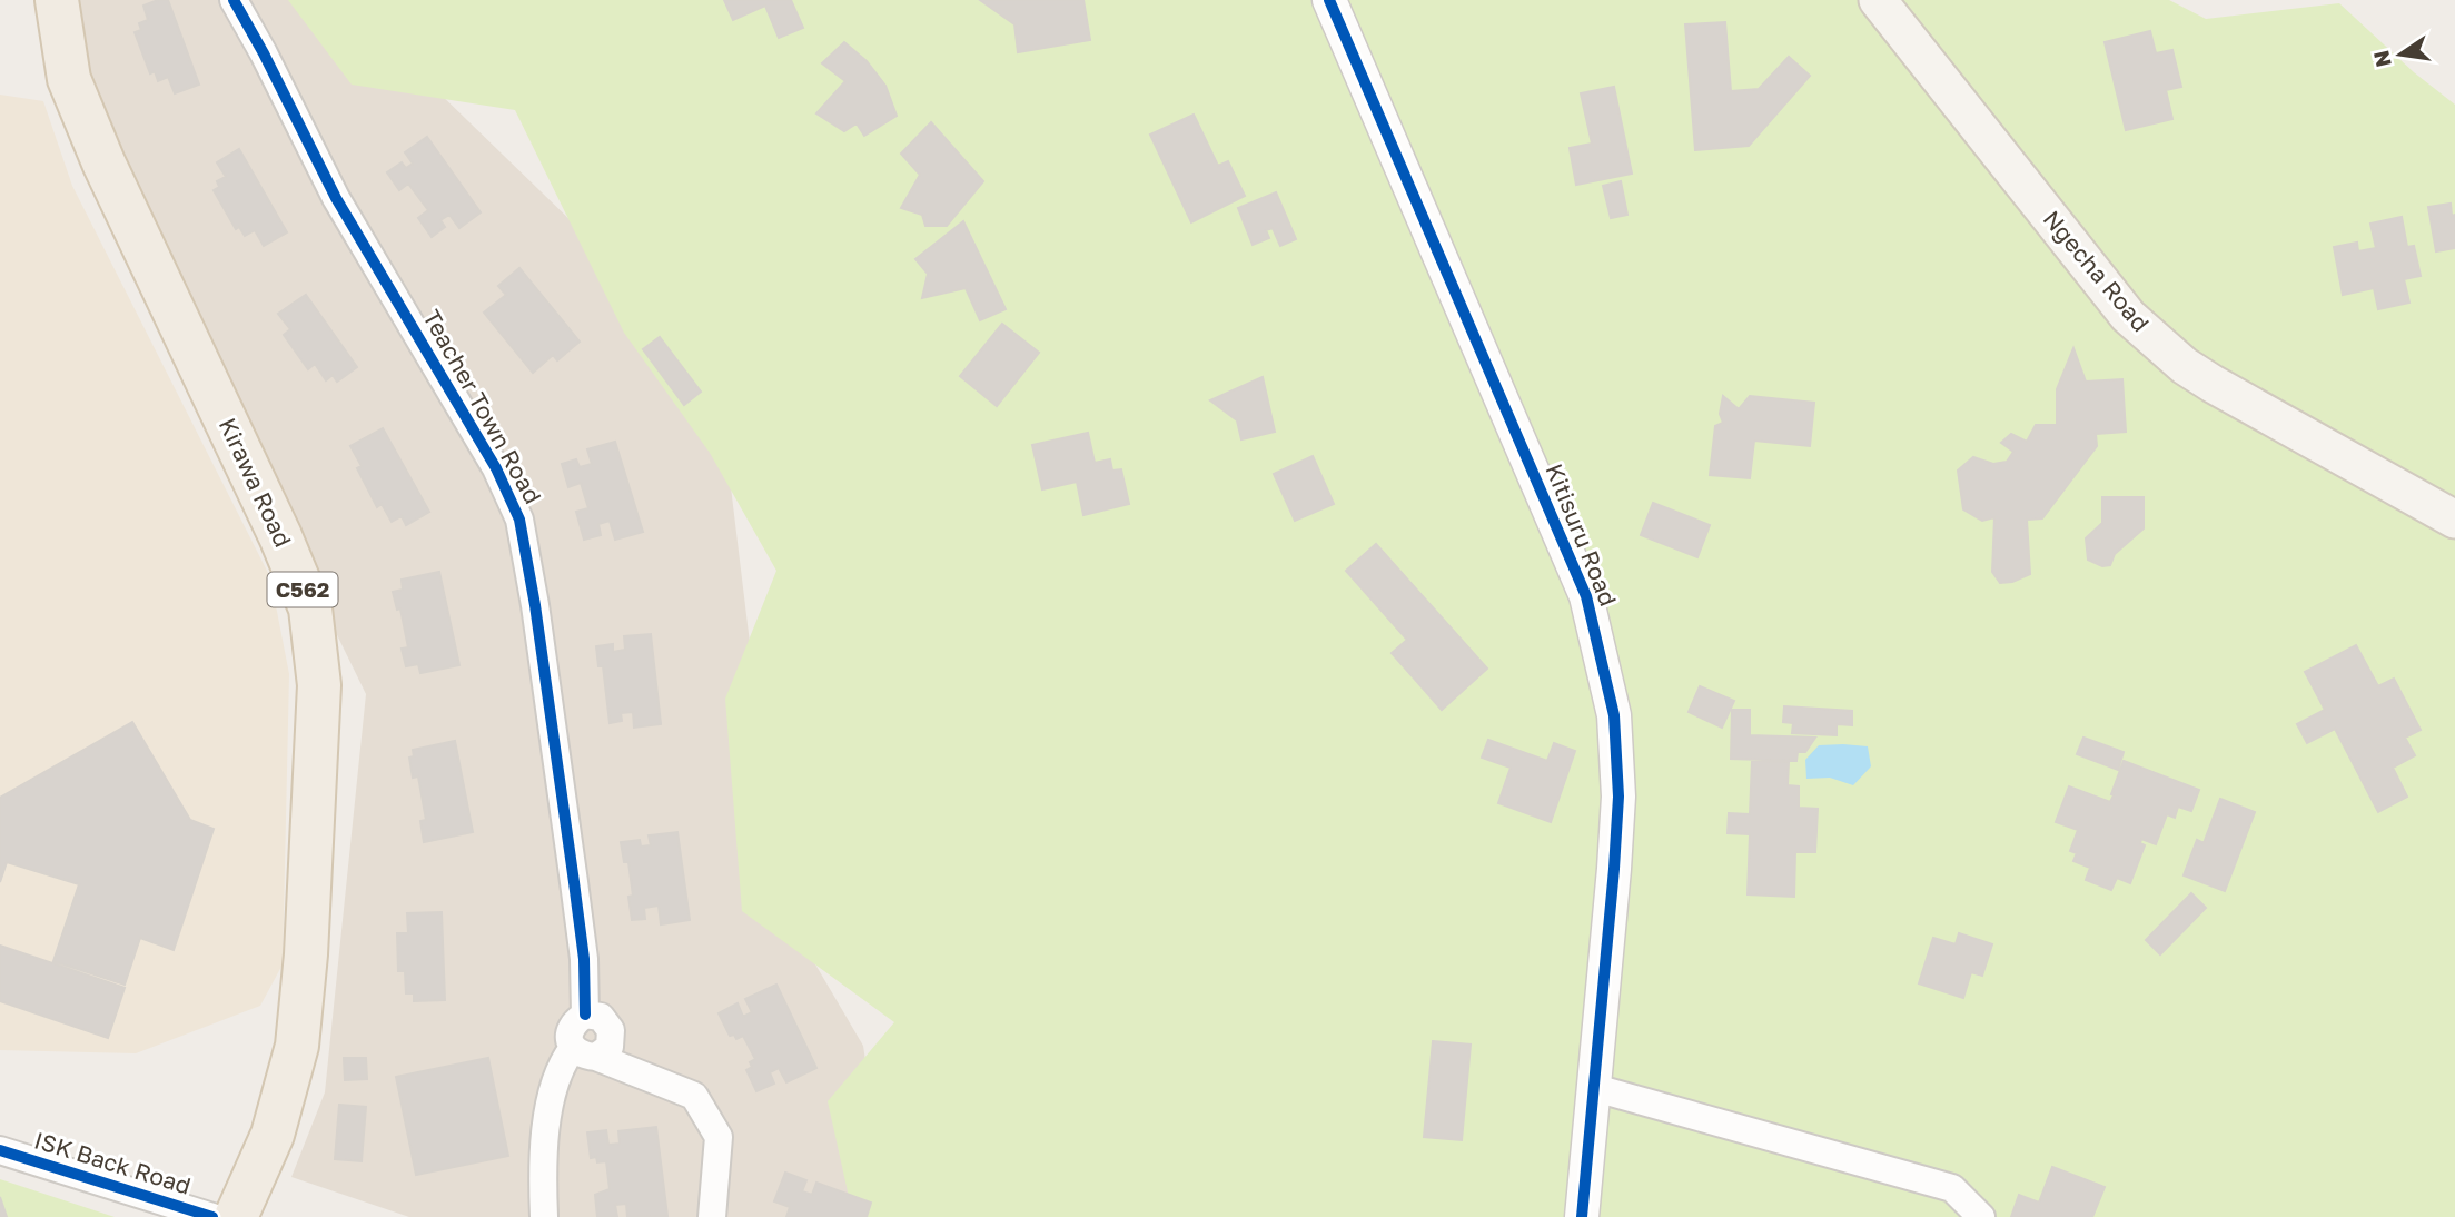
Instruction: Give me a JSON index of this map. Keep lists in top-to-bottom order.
{
  "streets": {
    "main road": ["Ngecha Road", "Kirawa Road", "C562"],
    "street": ["Teacher Town Road", "Kitisuru Road", "ISK Back Road"]
  },
  "north": "left"
}
